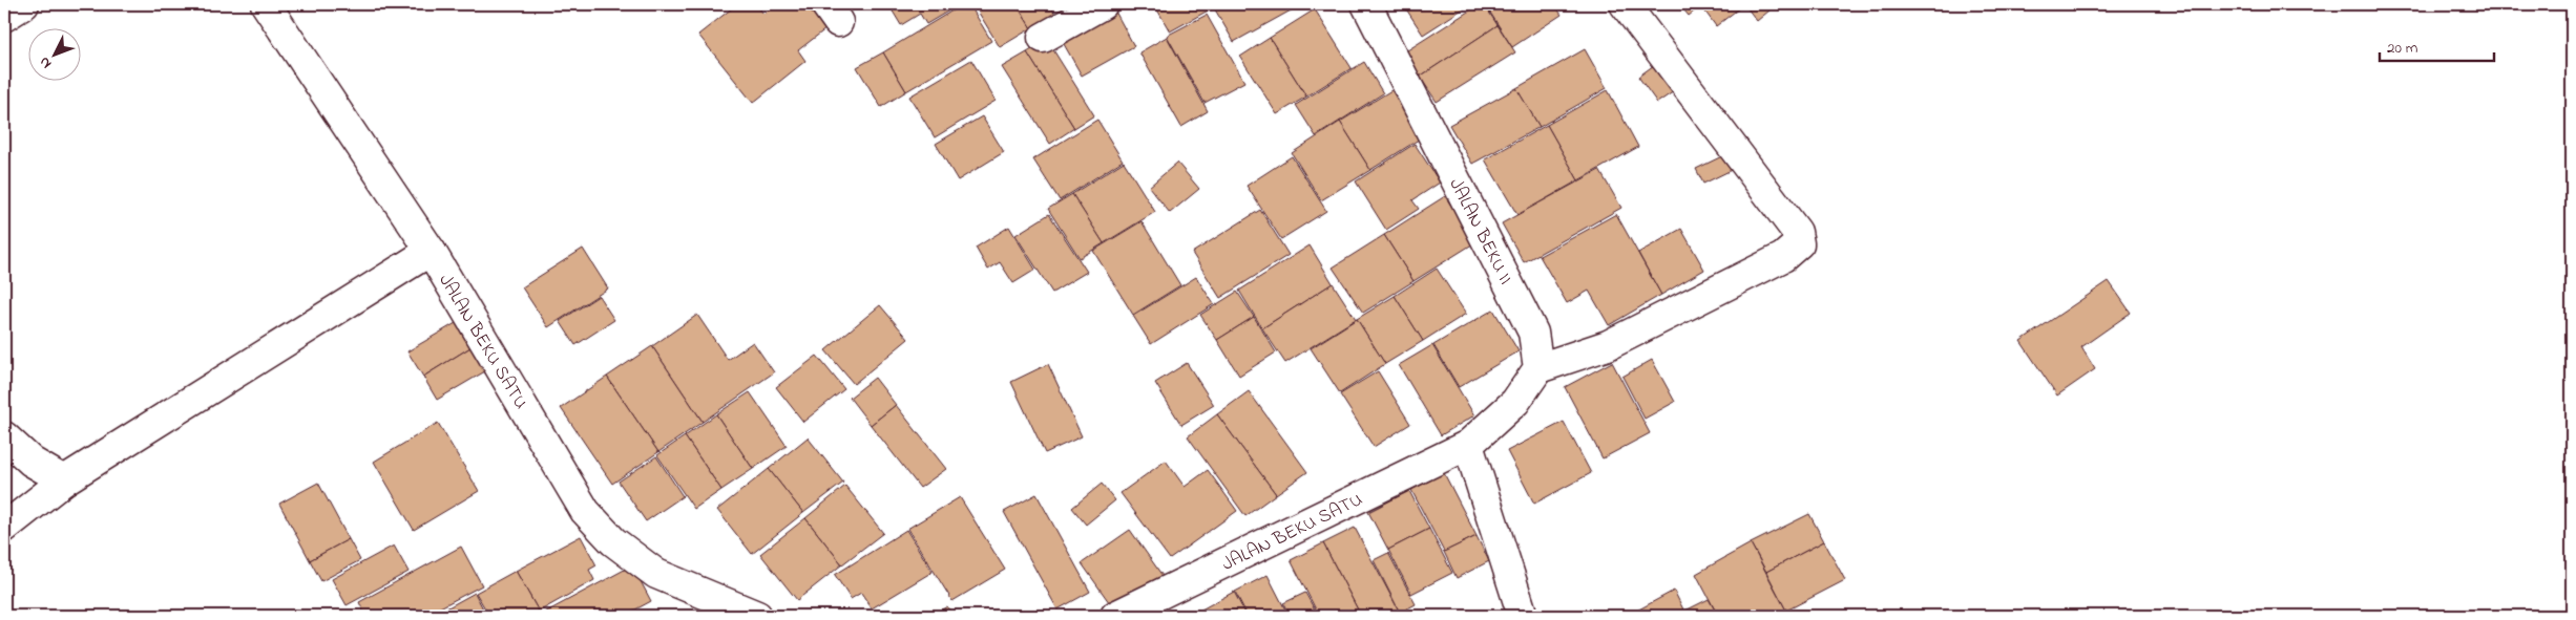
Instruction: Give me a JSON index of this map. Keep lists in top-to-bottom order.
{
  "streets": {
    "street": ["JALAN BEKU II", "JALAN BEKU SATU"]
  },
  "scale_bar": "20 m",
  "north": "bottom left"
}
